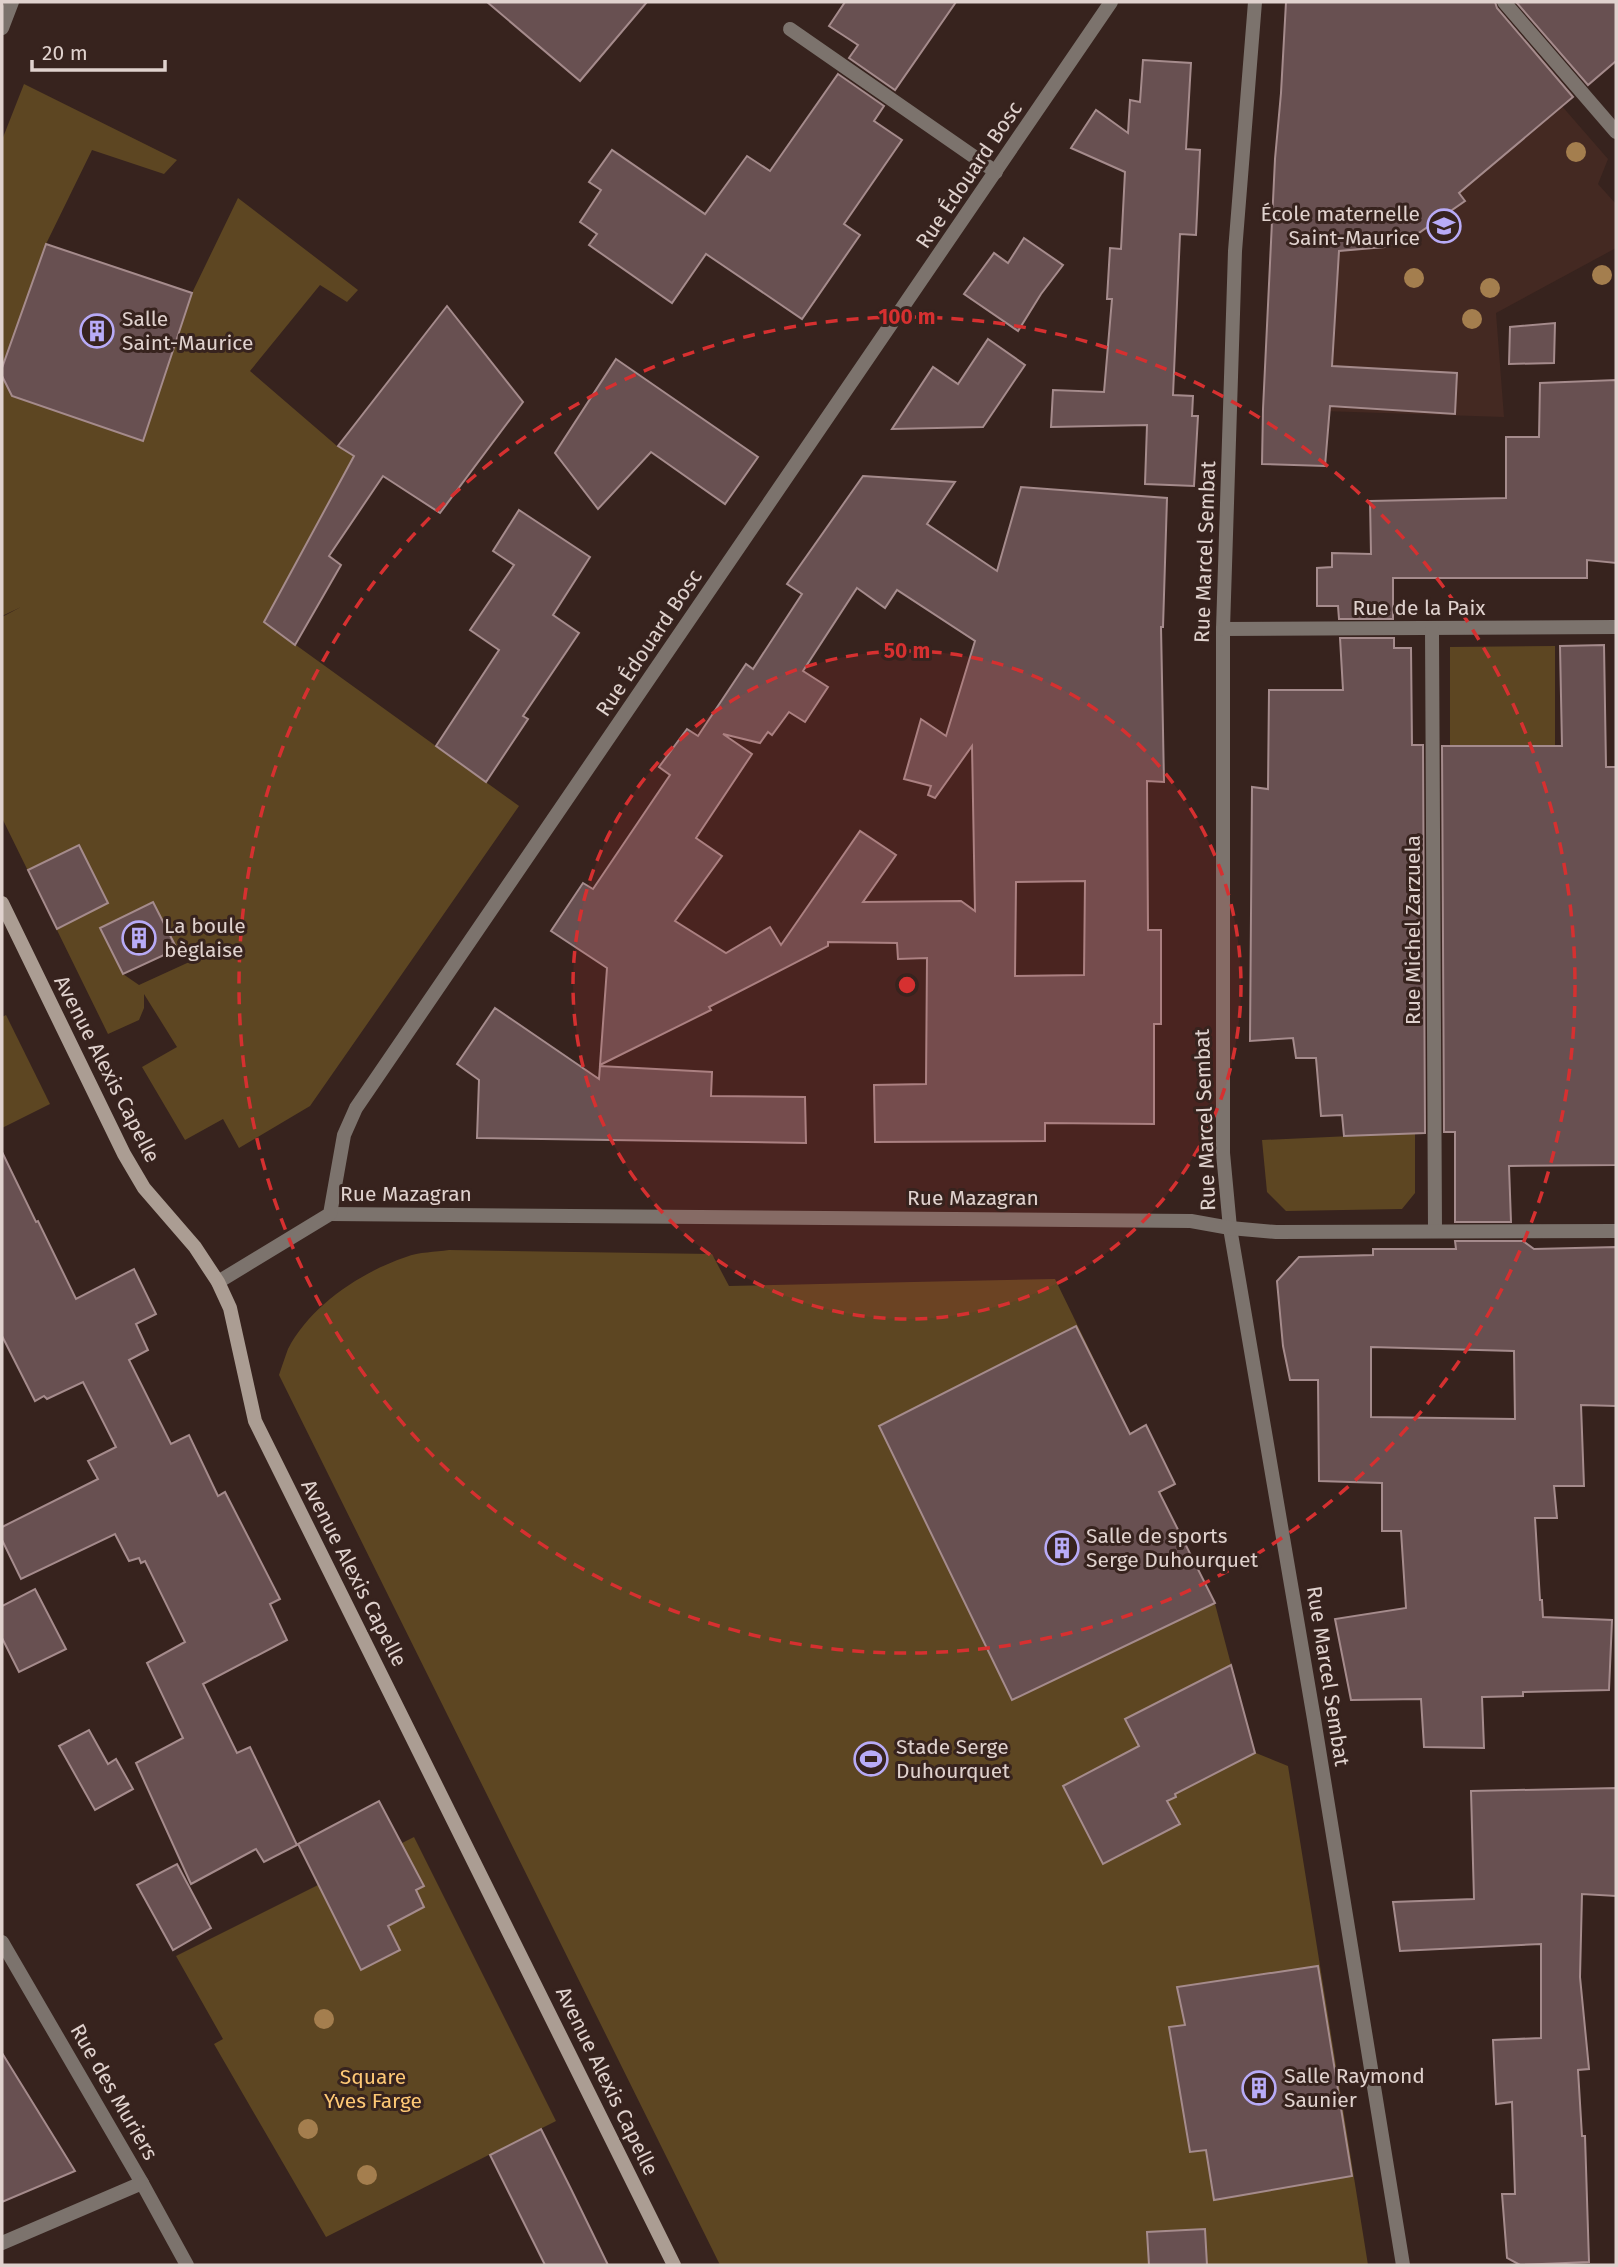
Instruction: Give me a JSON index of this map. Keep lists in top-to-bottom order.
{
  "streets": {
    "street": [
      "Rue Édouard Bosc",
      "Rue Marcel Sembat",
      "Rue de la Paix",
      "Rue Michel Zarzuela",
      "Avenue Alexis Capelle",
      "Rue Mazagran",
      "Rue des Muriers"
    ]
  },
  "crossings": [
    ["Rue Édouard Bosc", "Rue Mazagran"],
    ["Rue Marcel Sembat", "Rue de la Paix"],
    ["Rue Marcel Sembat", "Rue Mazagran"],
    ["Rue de la Paix", "Rue Michel Zarzuela"],
    ["Rue Michel Zarzuela", "Rue Mazagran"]
  ],
  "parks": ["Square Yves Farge"],
  "places": {
    "school or university": ["École maternelle Saint-Maurice"],
    "building": [
      "Salle Saint-Maurice",
      "La boule bèglaise",
      "Salle de sports Serge Duhourquet",
      "Salle Raymond Saunier"
    ],
    "sports": ["Stade Serge Duhourquet"]
  },
  "scale_bar": "20 m",
  "rings": ["100 m", "50 m"]
}
